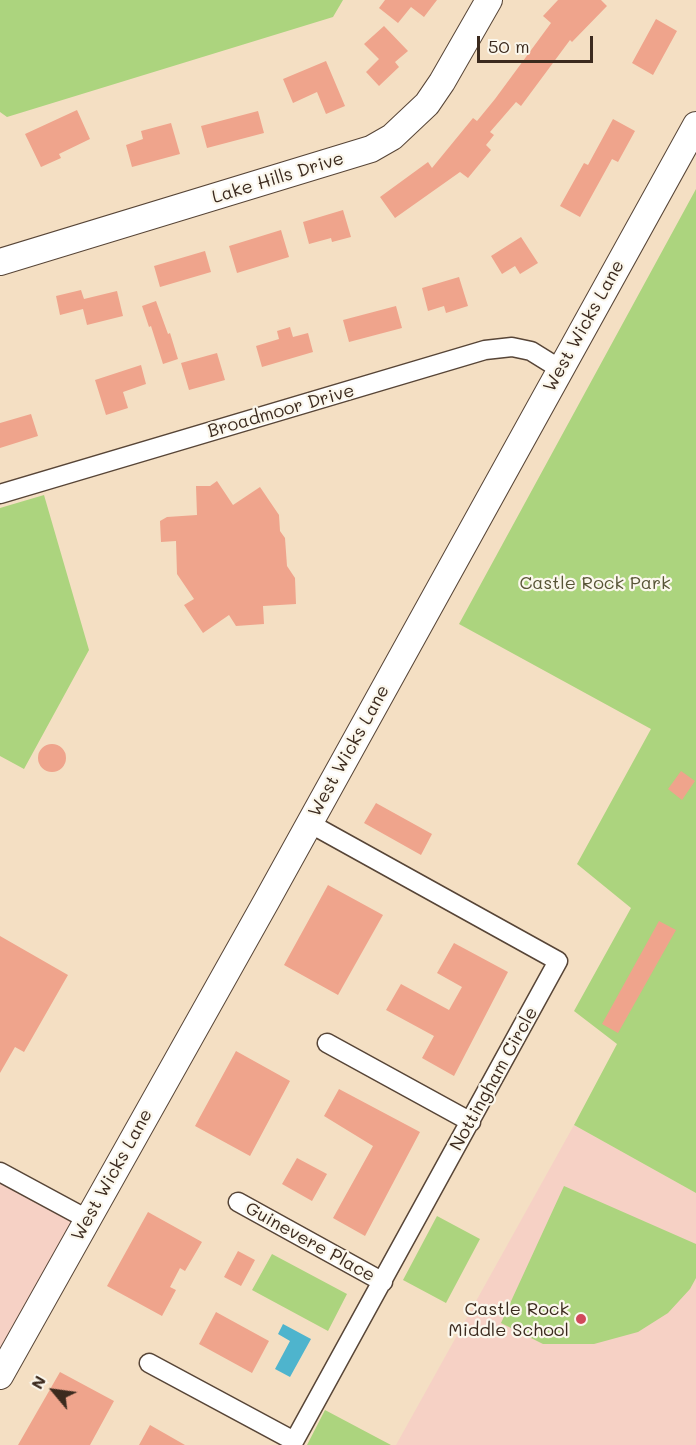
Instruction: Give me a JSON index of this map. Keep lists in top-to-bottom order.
{
  "streets": {
    "main road": ["Lake Hills Drive", "West Wicks Lane"],
    "street": ["Broadmoor Drive", "Nottingham Circle", "Guinevere Place"]
  },
  "crossings": [
    ["West Wicks Lane", "Broadmoor Drive"],
    ["West Wicks Lane", "Nottingham Circle"],
    ["Nottingham Circle", "Guinevere Place"]
  ],
  "parks": ["Castle Rock Park"],
  "places": ["Castle Rock Middle School"],
  "scale_bar": "50 m",
  "north": "top left"
}
